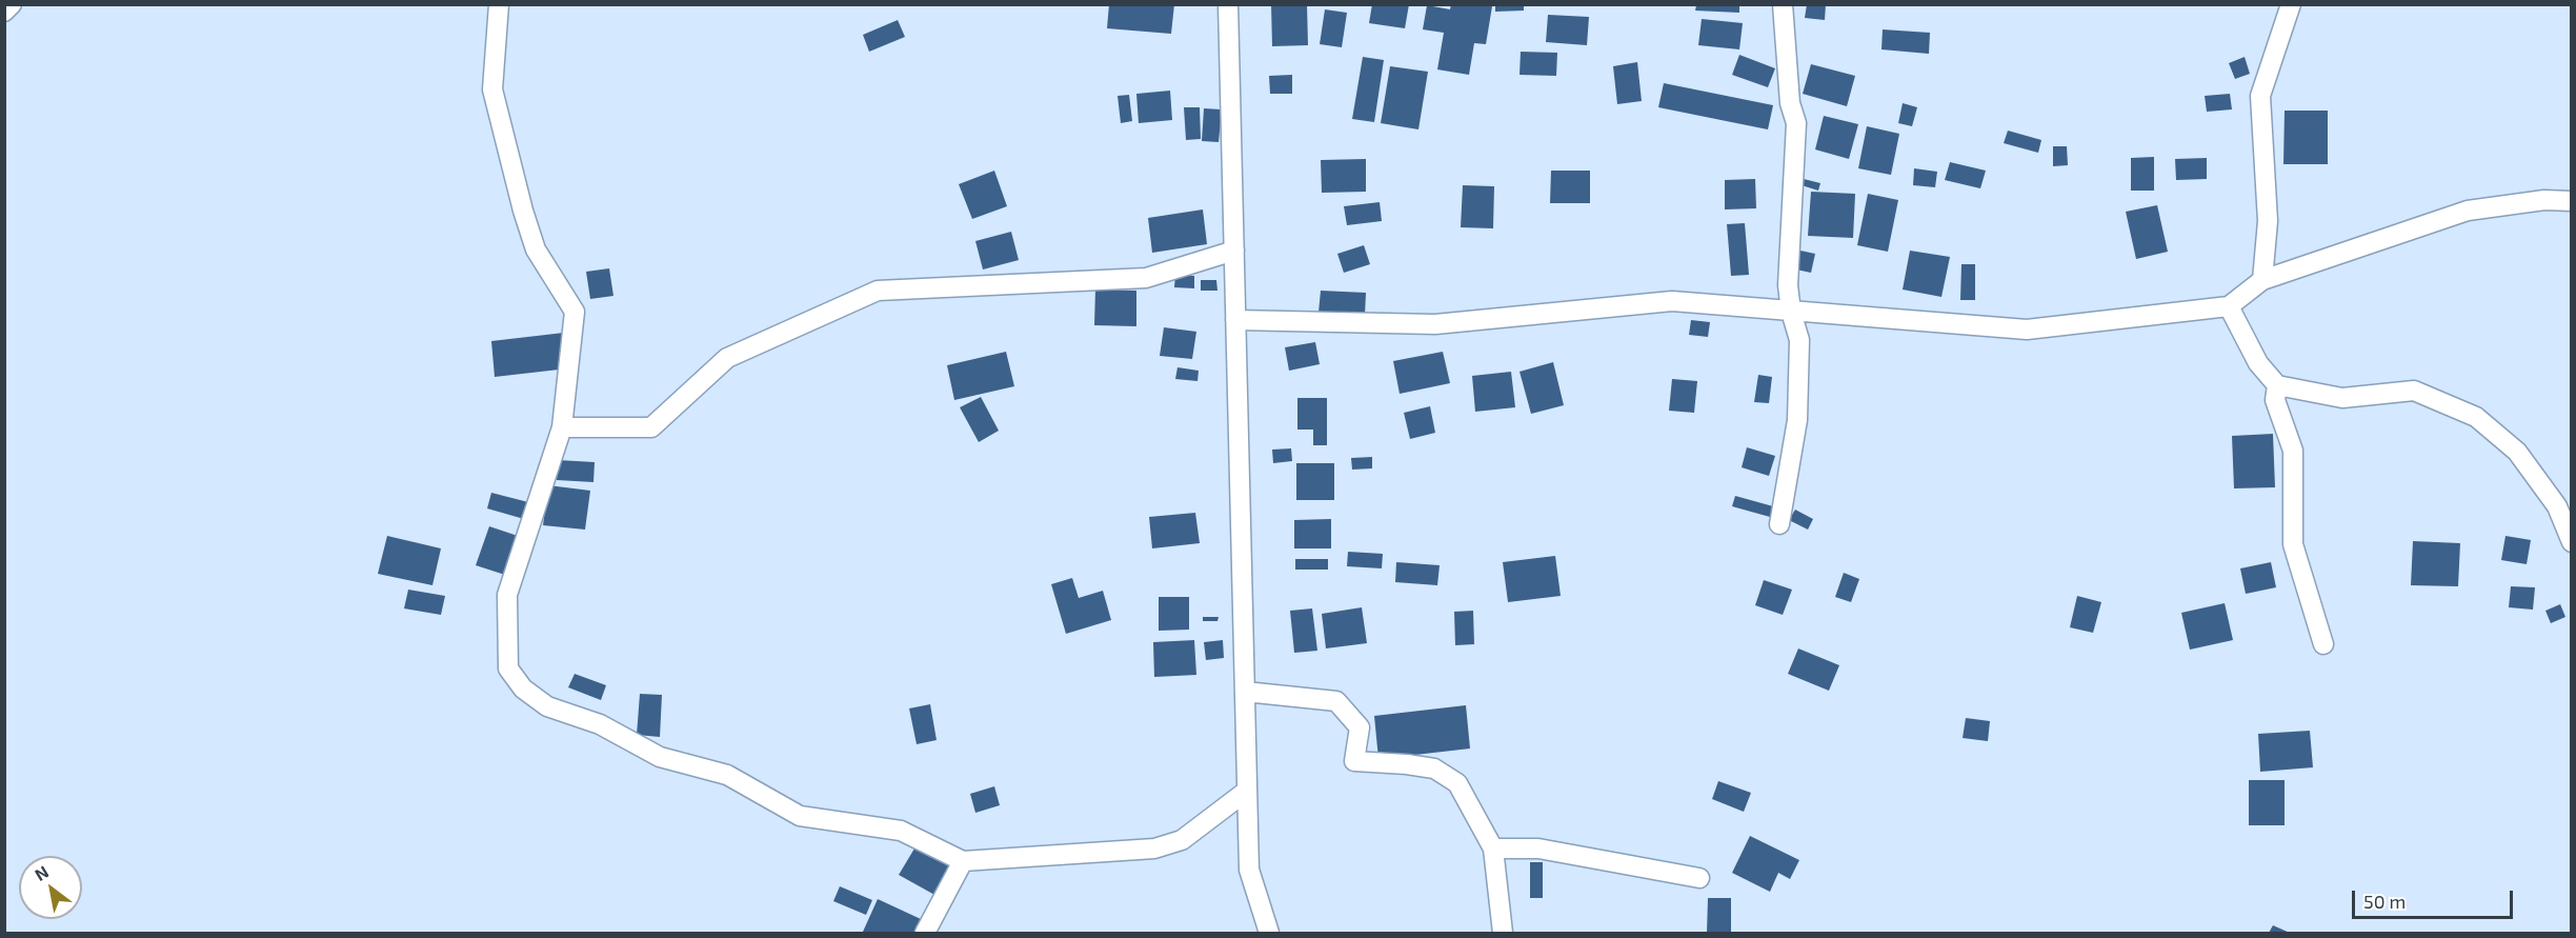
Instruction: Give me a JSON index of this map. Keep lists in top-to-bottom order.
{
  "scale_bar": "50 m",
  "north": "top left"
}
